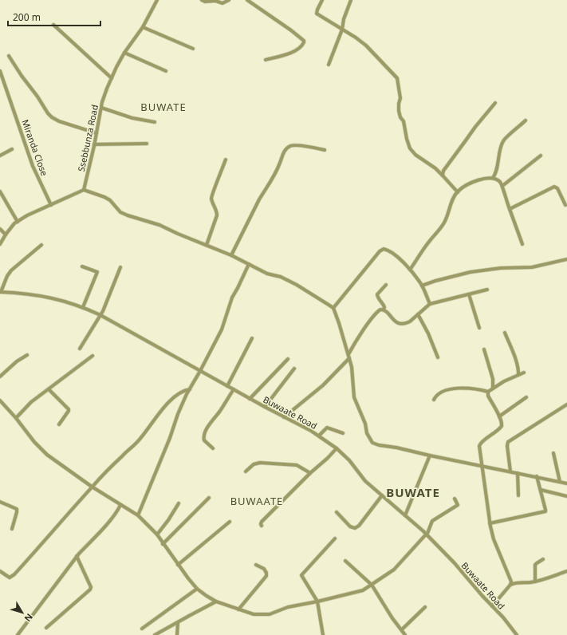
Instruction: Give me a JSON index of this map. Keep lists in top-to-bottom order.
{
  "streets": {
    "street": ["Ssebbunza Road", "Miranda Close", "Buwaate Road"]
  },
  "districts": ["BUWATE", "BUWATE", "BUWAATE"],
  "scale_bar": "200 m",
  "north": "bottom right"
}
